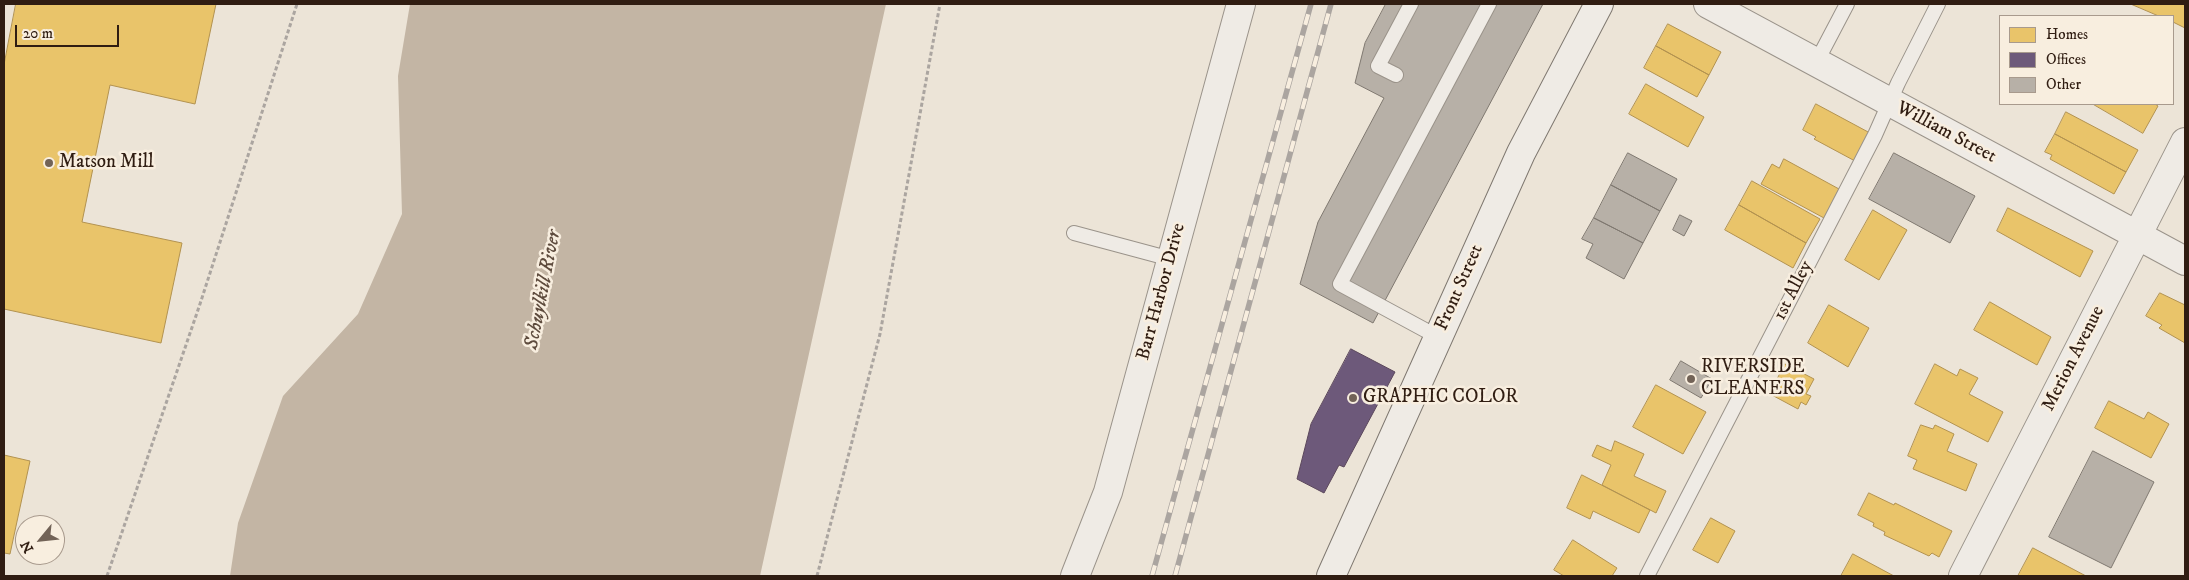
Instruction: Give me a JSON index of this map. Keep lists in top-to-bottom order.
{
  "streets": {
    "street": [
      "William Street",
      "Front Street",
      "Barr Harbor Drive",
      "Merion Avenue"
    ],
    "lane": ["1st Alley"]
  },
  "crossings": [
    ["William Street", "1st Alley"],
    ["William Street", "Merion Avenue"]
  ],
  "water": ["Schuylkill River"],
  "places": ["Matson Mill", "RIVERSIDE CLEANERS", "GRAPHIC COLOR"],
  "legend": ["Homes", "Offices", "Other"],
  "scale_bar": "20 m",
  "north": "bottom left"
}
